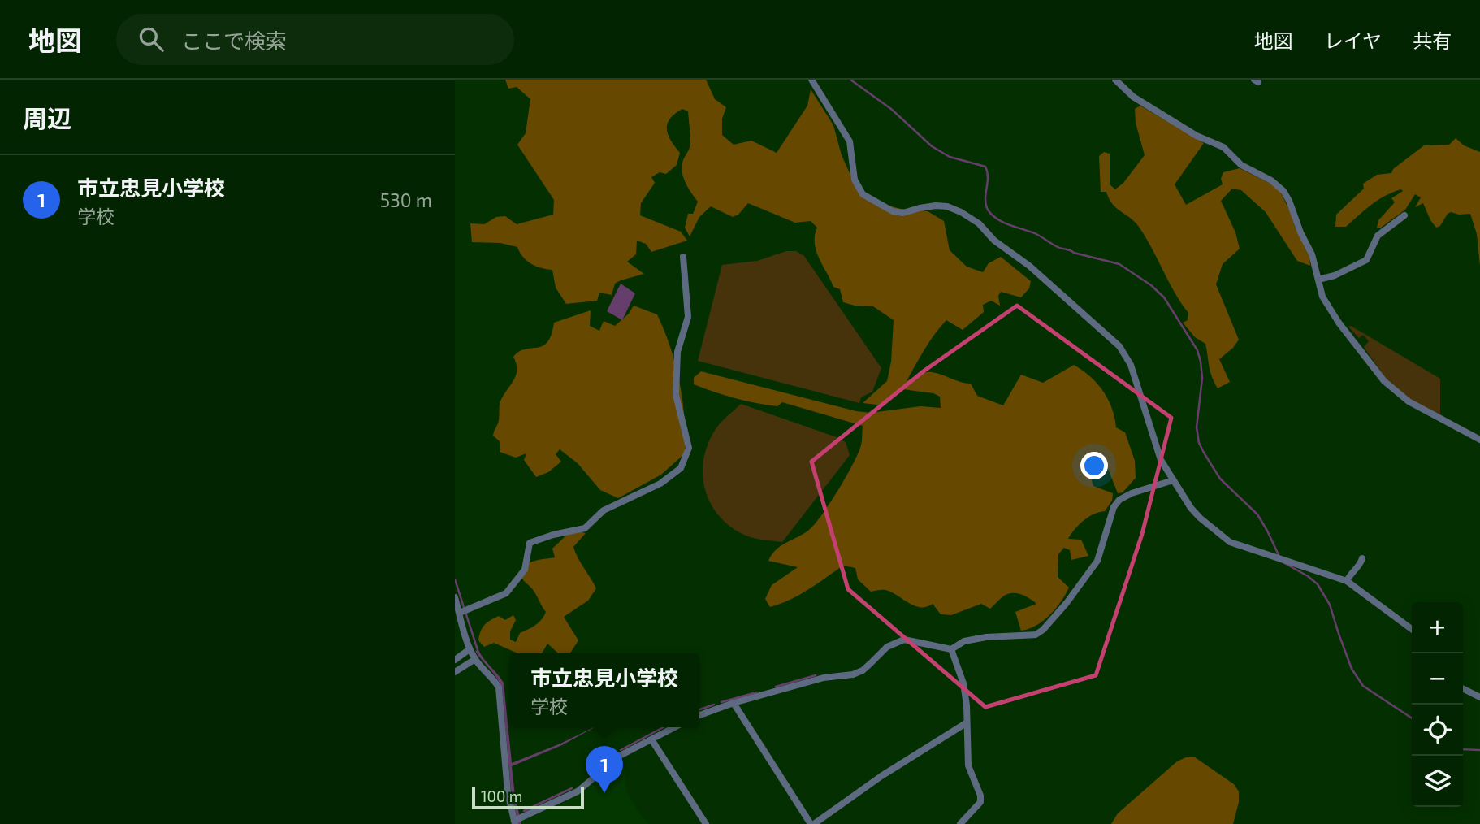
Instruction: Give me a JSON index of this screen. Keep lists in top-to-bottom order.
{
  "scale_bar": "100 m",
  "page": {
    "header": "地図",
    "search": "ここで検索",
    "nav": ["地図", "レイヤ", "共有"],
    "heading": "周辺",
    "list": [
      {
        "mark": "1",
        "name": "市立忠見小学校",
        "note": "学校",
        "value": "530 m"
      }
    ],
    "map_buttons": ["+", "−"],
    "popup": ["市立忠見小学校", "学校"],
    "pins": "1",
    "scale": "100 m"
  }
}
